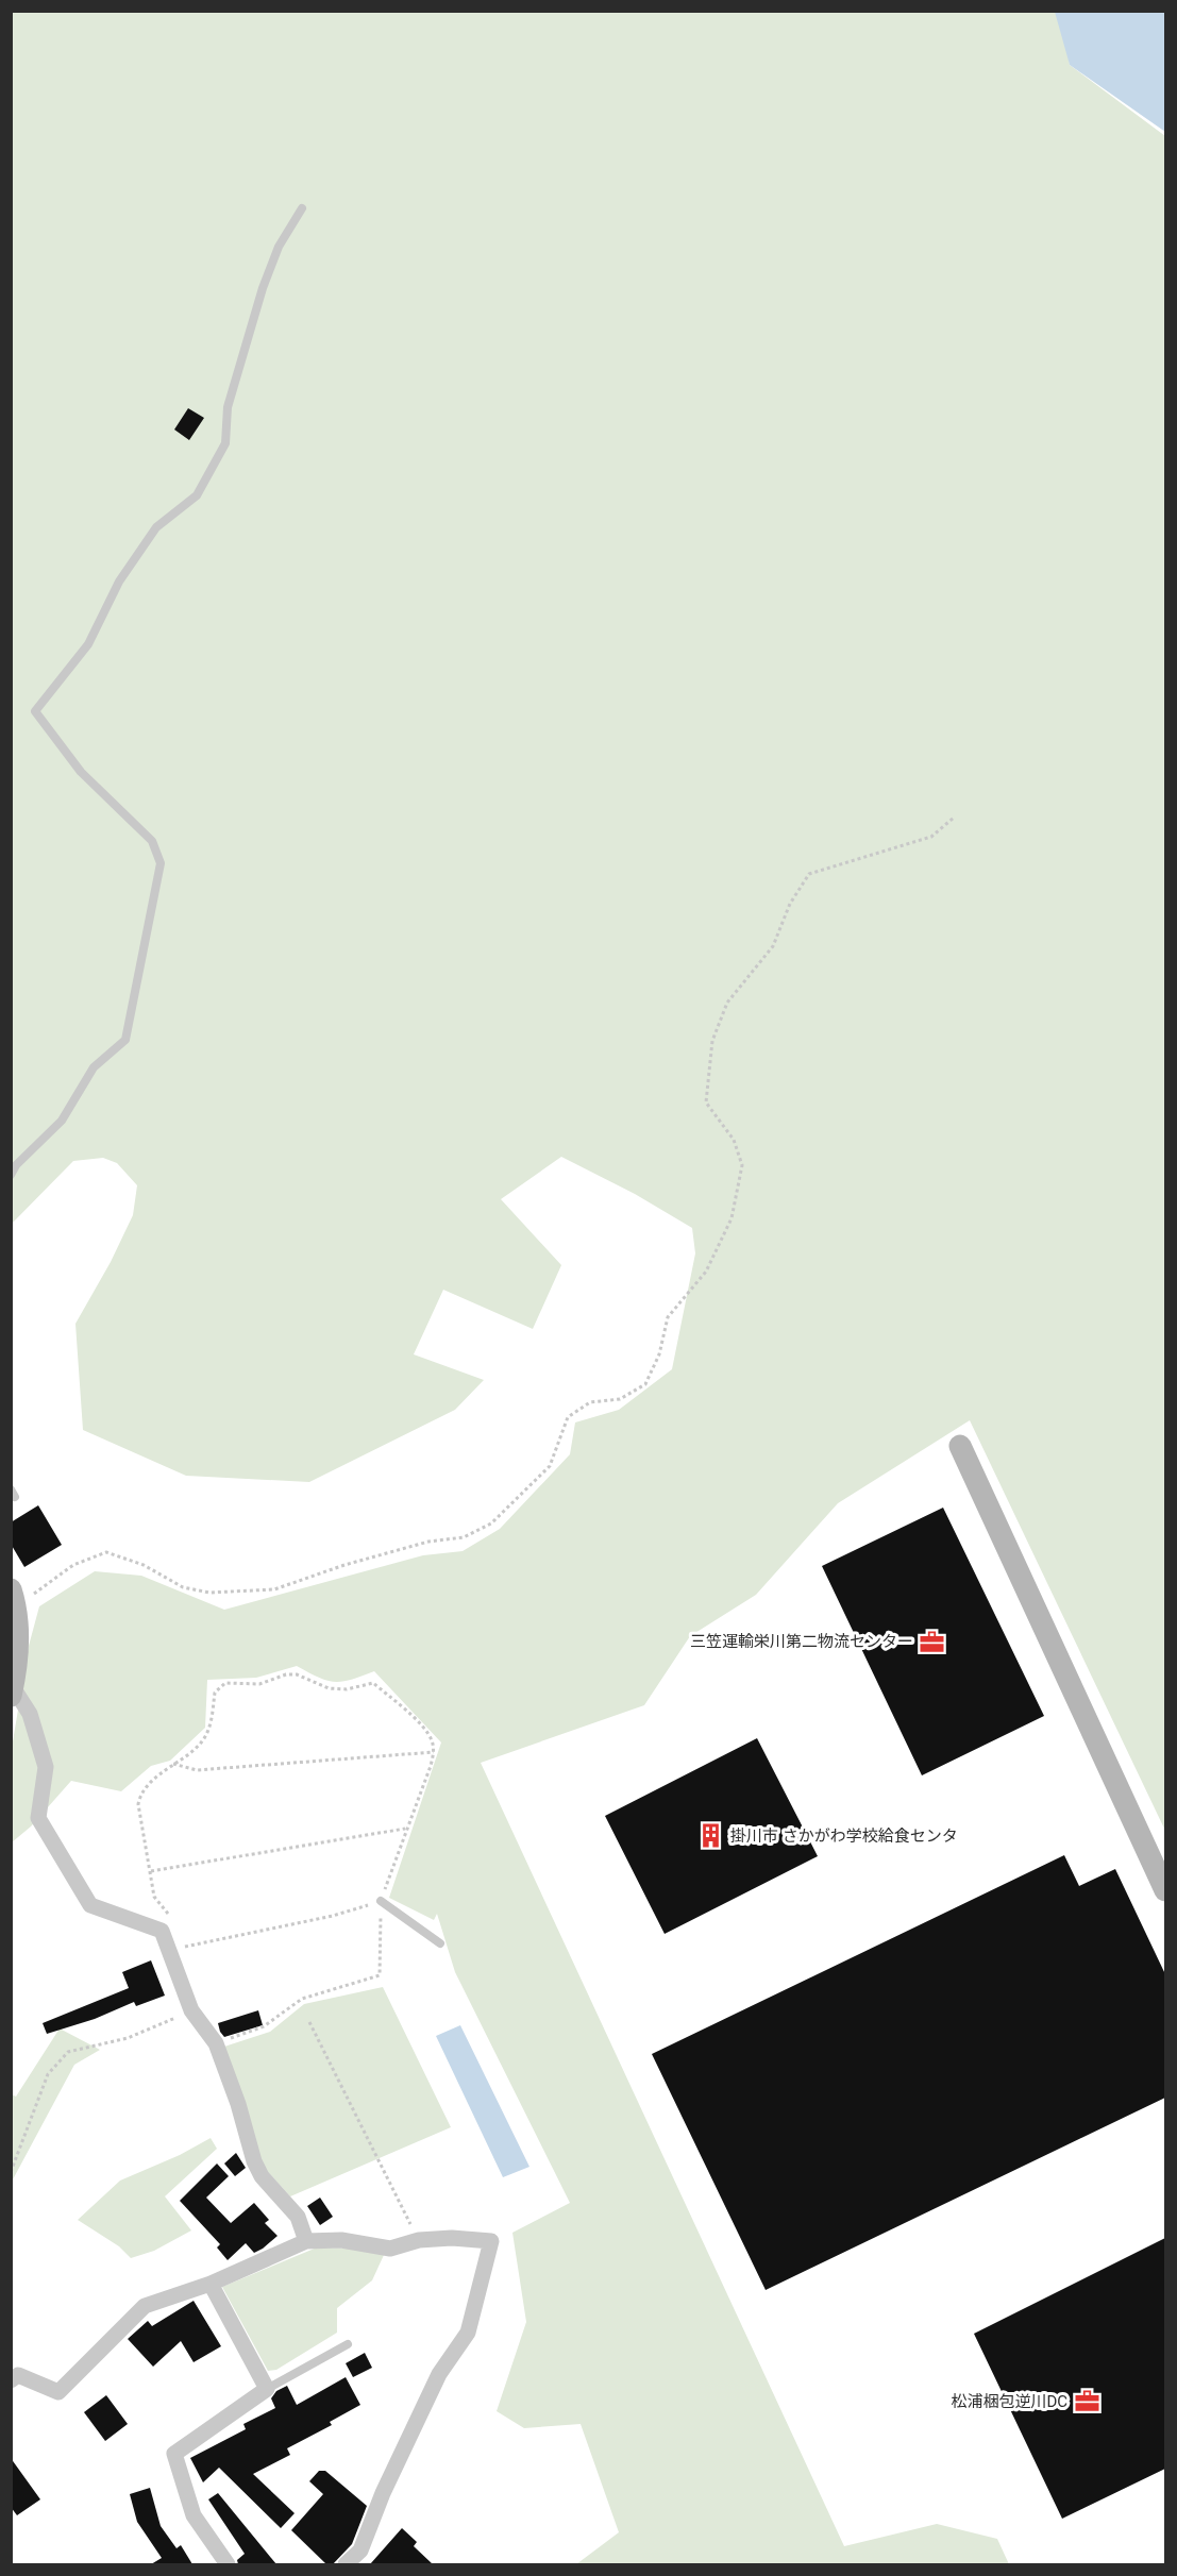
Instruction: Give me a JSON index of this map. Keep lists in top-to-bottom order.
{
  "places": {
    "office": ["三笠運輸栄川第二物流センター", "松浦梱包逆川DC"],
    "building": ["掛川市 さかがわ学校給食センタ"]
  }
}
